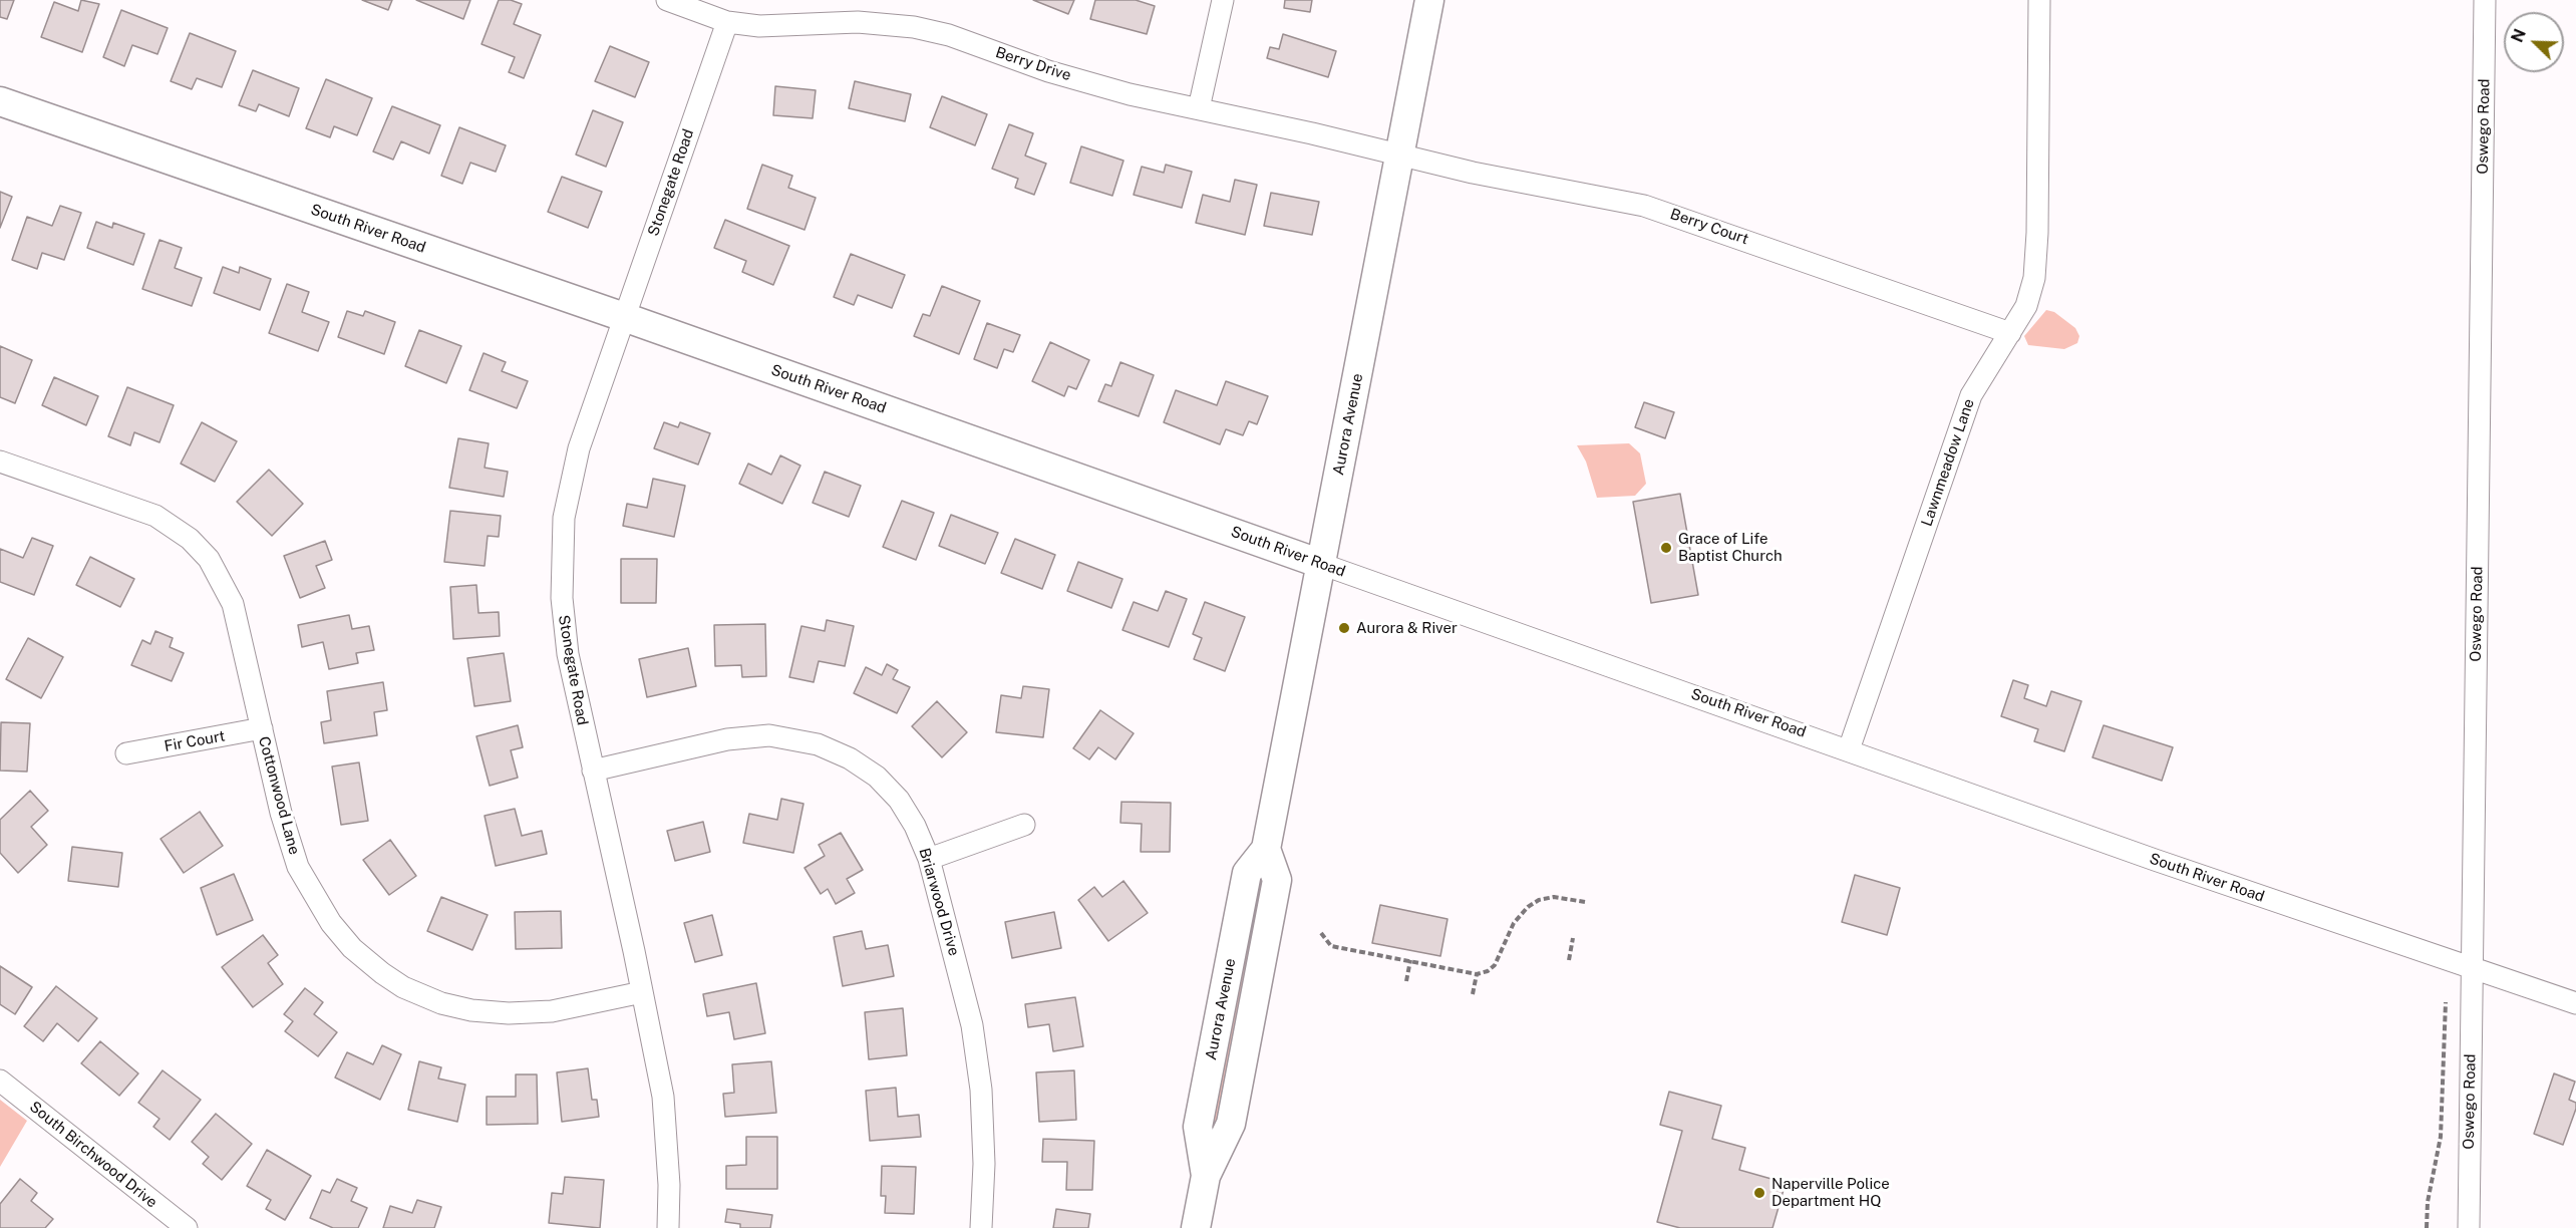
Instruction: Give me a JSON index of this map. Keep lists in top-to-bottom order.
{
  "streets": {
    "street": [
      "Berry Drive",
      "Oswego Road",
      "Stonegate Road",
      "Berry Court",
      "South River Road",
      "Aurora Avenue",
      "Lawnmeadow Lane",
      "Fir Court",
      "Cottonwood Lane",
      "Briarwood Drive",
      "South Birchwood Drive"
    ]
  },
  "crossings": [
    ["Berry Drive", "Stonegate Road"],
    ["Berry Drive", "Berry Court"],
    ["Berry Drive", "Aurora Avenue"],
    ["Oswego Road", "South River Road"],
    ["Stonegate Road", "South River Road"],
    ["Stonegate Road", "Cottonwood Lane"],
    ["Stonegate Road", "Briarwood Drive"],
    ["Berry Court", "Aurora Avenue"],
    ["Berry Court", "Lawnmeadow Lane"],
    ["South River Road", "Aurora Avenue"],
    ["South River Road", "Lawnmeadow Lane"],
    ["Fir Court", "Cottonwood Lane"]
  ],
  "places": ["Grace of Life Baptist Church", "Aurora & River", "Naperville Police Department HQ"],
  "north": "top left"
}
